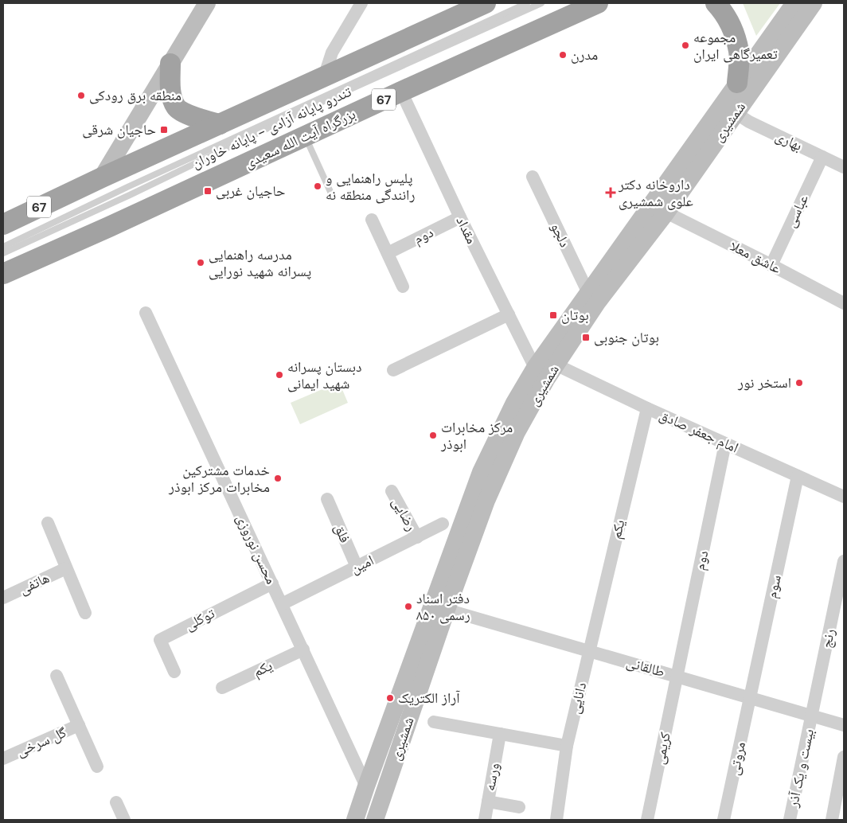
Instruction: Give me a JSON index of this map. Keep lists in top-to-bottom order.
{
  "streets": {
    "highway": ["67", "بزرگراه آیت الله سعیدی"],
    "main road": ["شمشیری"],
    "street": [
      "بهاری",
      "عباسی",
      "مقداد",
      "دلجو",
      "دوم",
      "عاشق معلا",
      "امام جعفر صادق",
      "رضایی",
      "یکم",
      "فلق",
      "محسن نوروزی",
      "امین",
      "هاتفی",
      "سوم",
      "توکلی",
      "رنج",
      "طالقانی",
      "دانایی",
      "گل سرخی",
      "کریمی",
      "مروتی",
      "بیست و یک آذر",
      "ورسه"
    ],
    "lane": ["تندرو پایانه آزادی - پایانه خاوران"]
  },
  "crossings": [
    ["شمشیری", "بهاری"],
    ["شمشیری", "مقداد"],
    ["شمشیری", "دلجو"],
    ["شمشیری", "عاشق معلا"],
    ["شمشیری", "امام جعفر صادق"],
    ["شمشیری", "محسن نوروزی"],
    ["شمشیری", "طالقانی"],
    ["بزرگراه آیت الله سعیدی", "مقداد"],
    ["بهاری", "عباسی"],
    ["عباسی", "عاشق معلا"],
    ["مقداد", "دوم"],
    ["مقداد", "امام جعفر صادق"],
    ["دوم", "امام جعفر صادق"],
    ["دوم", "طالقانی"],
    ["دوم", "کریمی"],
    ["امام جعفر صادق", "یکم"],
    ["امام جعفر صادق", "سوم"],
    ["رضایی", "امین"],
    ["یکم", "محسن نوروزی"],
    ["یکم", "طالقانی"],
    ["یکم", "دانایی"],
    ["فلق", "امین"],
    ["محسن نوروزی", "امین"],
    ["محسن نوروزی", "توکلی"],
    ["سوم", "طالقانی"],
    ["سوم", "مروتی"],
    ["رنج", "طالقانی"],
    ["رنج", "بیست و یک آذر"],
    ["طالقانی", "دانایی"],
    ["طالقانی", "کریمی"],
    ["طالقانی", "مروتی"],
    ["طالقانی", "بیست و یک آذر"]
  ],
  "places": {
    "other": [
      "مجموعه تعمیرگاهی ایران",
      "مدرن",
      "منطقه برق رودکی",
      "پلیس راهنمایی و رانندگی منطقه نه",
      "مدرسه راهنمایی پسرانه شهید نورایی",
      "دبستان پسرانه شهید ایمانی",
      "استخر نور",
      "مرکز مخابرات ابوذر",
      "خدمات مشترکین مخابرات مرکز ابوذر",
      "دفتر اسناد رسمی ۸۵۰",
      "آراز الکتریک"
    ],
    "transit": [
      "حاجیان شرقی",
      "حاجیان غربی",
      "بوتان",
      "بوتان جنوبی"
    ],
    "health": ["داروخانه دکتر علوی شمشیری"]
  }
}
